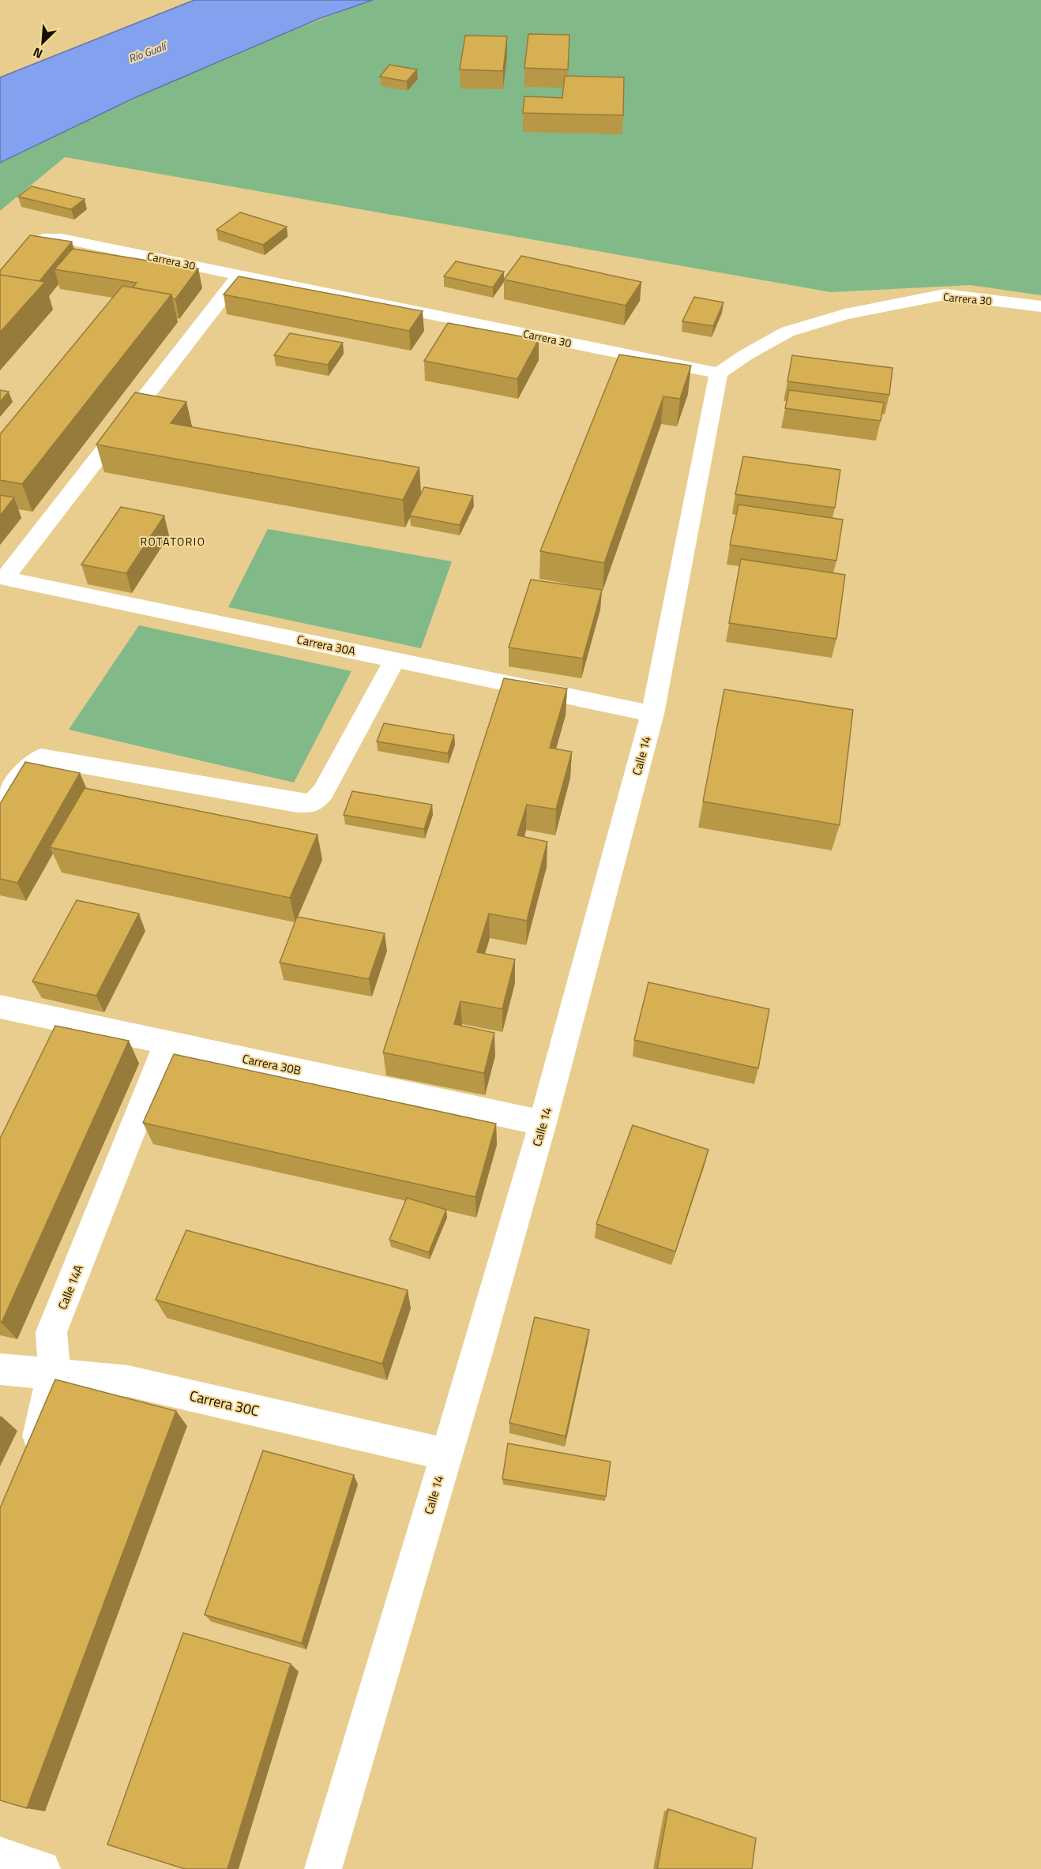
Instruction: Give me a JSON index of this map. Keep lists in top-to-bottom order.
{
  "streets": {
    "street": [
      "Carrera 30",
      "Carrera 30A",
      "Calle 14",
      "Carrera 30B",
      "Calle 14A",
      "Carrera 30C"
    ]
  },
  "crossings": [
    ["Carrera 30", "Calle 14"],
    ["Carrera 30A", "Calle 14"],
    ["Calle 14", "Carrera 30B"],
    ["Calle 14", "Carrera 30C"],
    ["Carrera 30B", "Calle 14A"],
    ["Calle 14A", "Carrera 30C"]
  ],
  "districts": ["ROTATORIO"],
  "water": ["Río Gualí"],
  "north": "bottom left"
}
